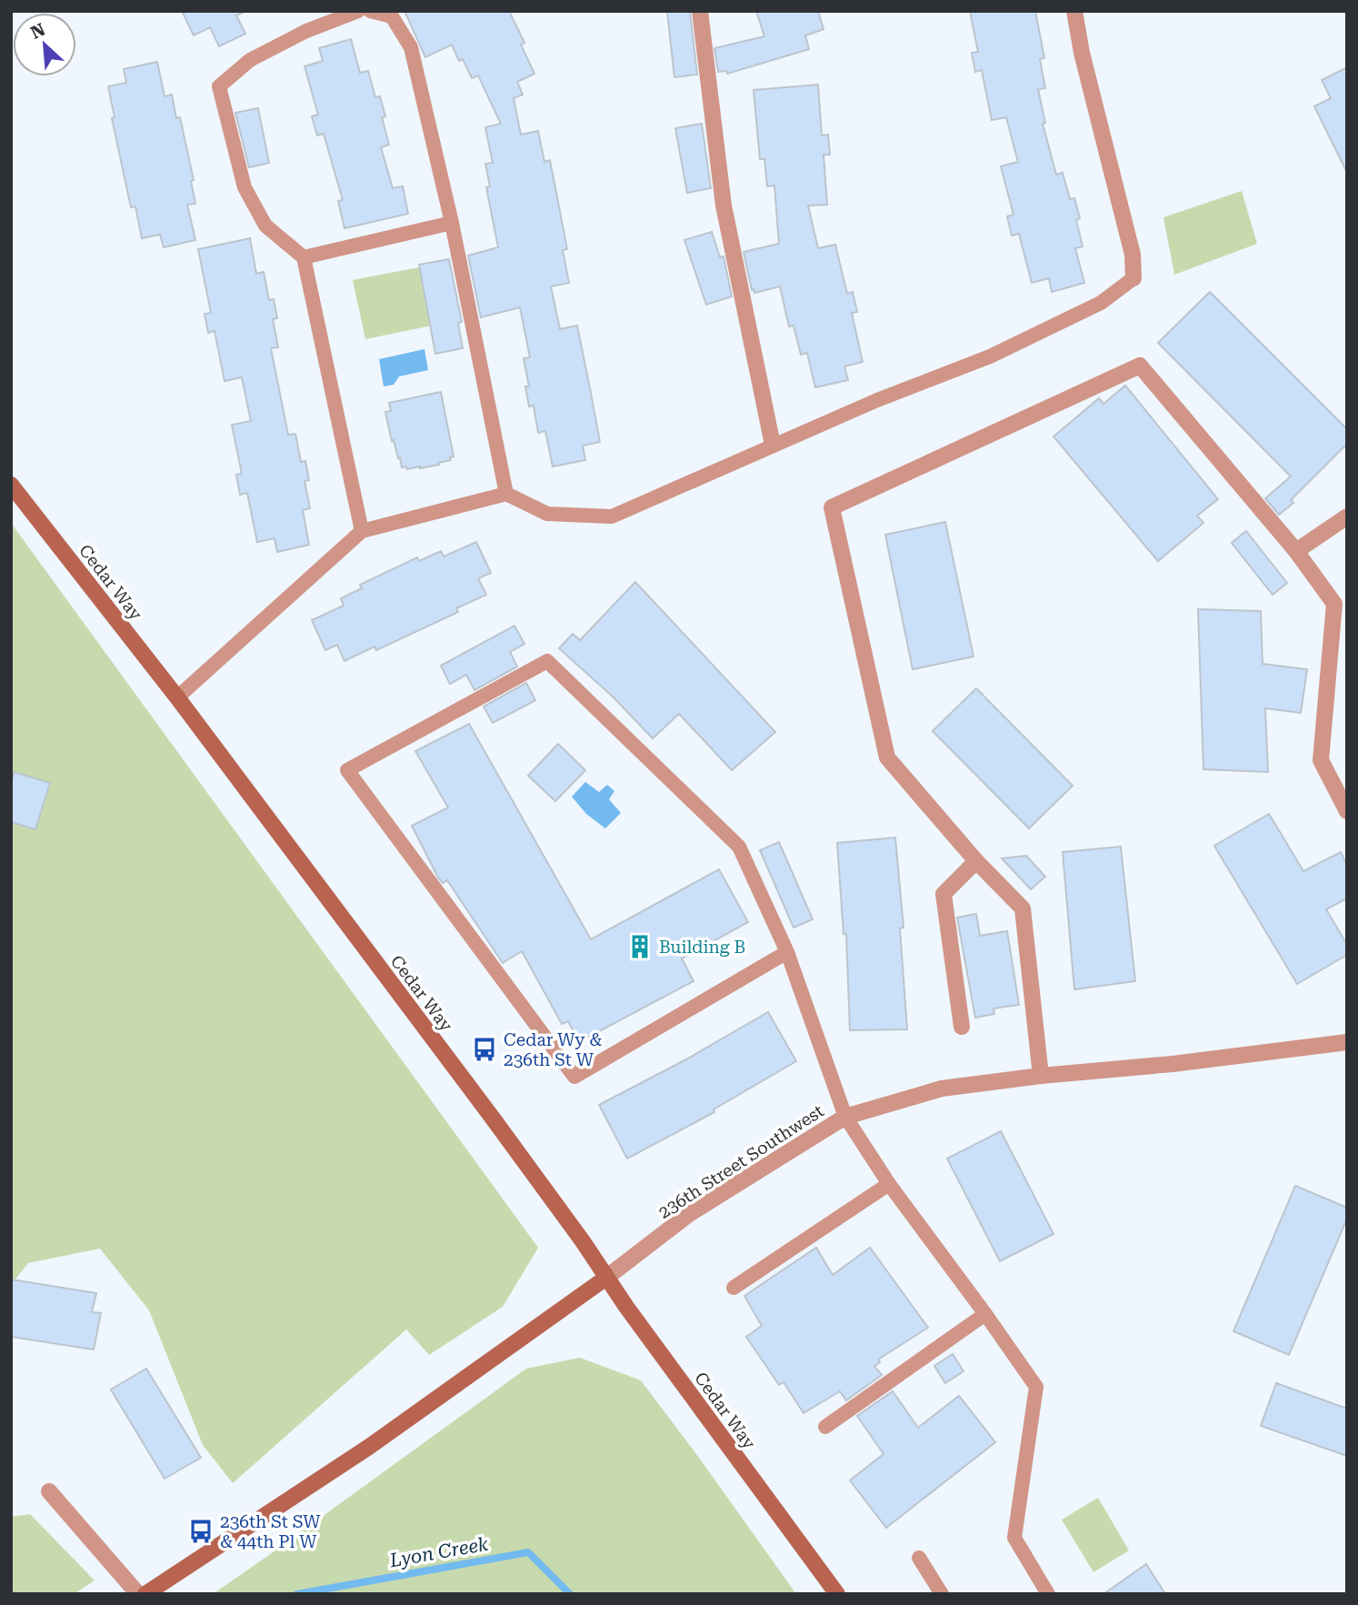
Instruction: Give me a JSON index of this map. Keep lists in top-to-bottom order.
{
  "streets": {
    "main road": ["Cedar Way", "236th Street Southwest"]
  },
  "crossings": [
    ["Cedar Way", "236th Street Southwest"]
  ],
  "water": ["Lyon Creek"],
  "places": {
    "building": ["Building B"],
    "bus stop": ["Cedar Wy & 236th St W", "236th St SW & 44th Pl W"]
  },
  "north": "top left"
}
